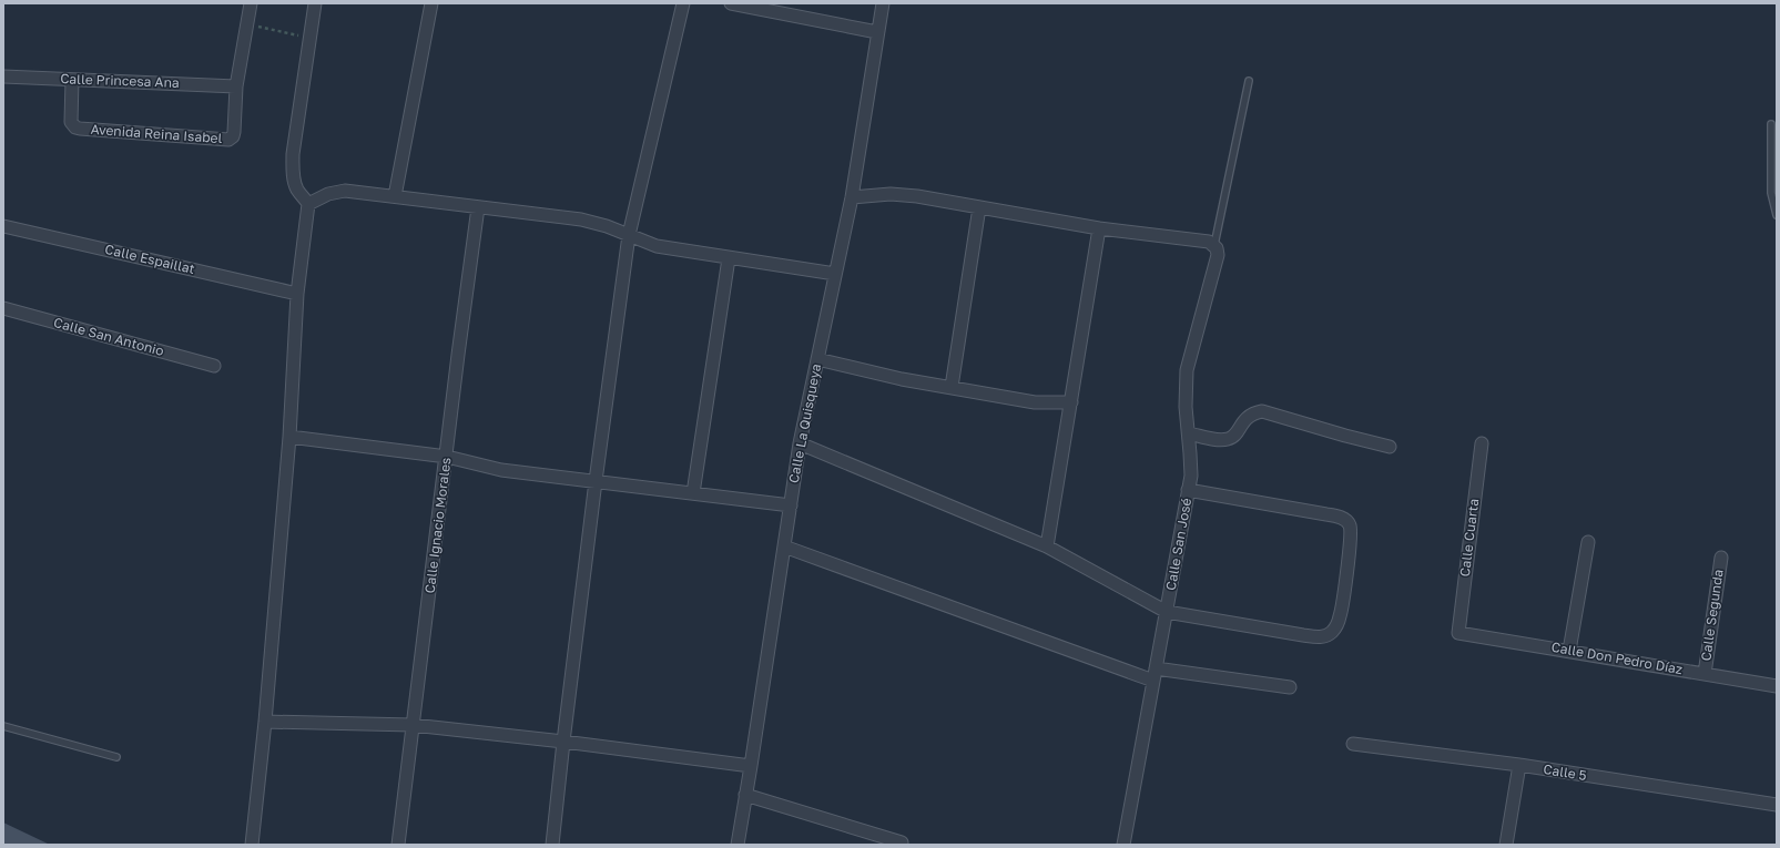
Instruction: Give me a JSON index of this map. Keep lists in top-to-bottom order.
{
  "streets": {
    "street": [
      "Calle Princesa Ana",
      "Avenida Reina Isabel",
      "Calle Espaillat",
      "Calle San Antonio",
      "Calle La Quisqueya",
      "Calle Ignacio Morales",
      "Calle Cuarta",
      "Calle San José",
      "Calle Segunda",
      "Calle Don Pedro Díaz",
      "Calle 5"
    ]
  },
  "crossings": [
    ["Calle Princesa Ana", "Avenida Reina Isabel"],
    ["Calle Cuarta", "Calle Don Pedro Díaz"],
    ["Calle Segunda", "Calle Don Pedro Díaz"]
  ]
}
